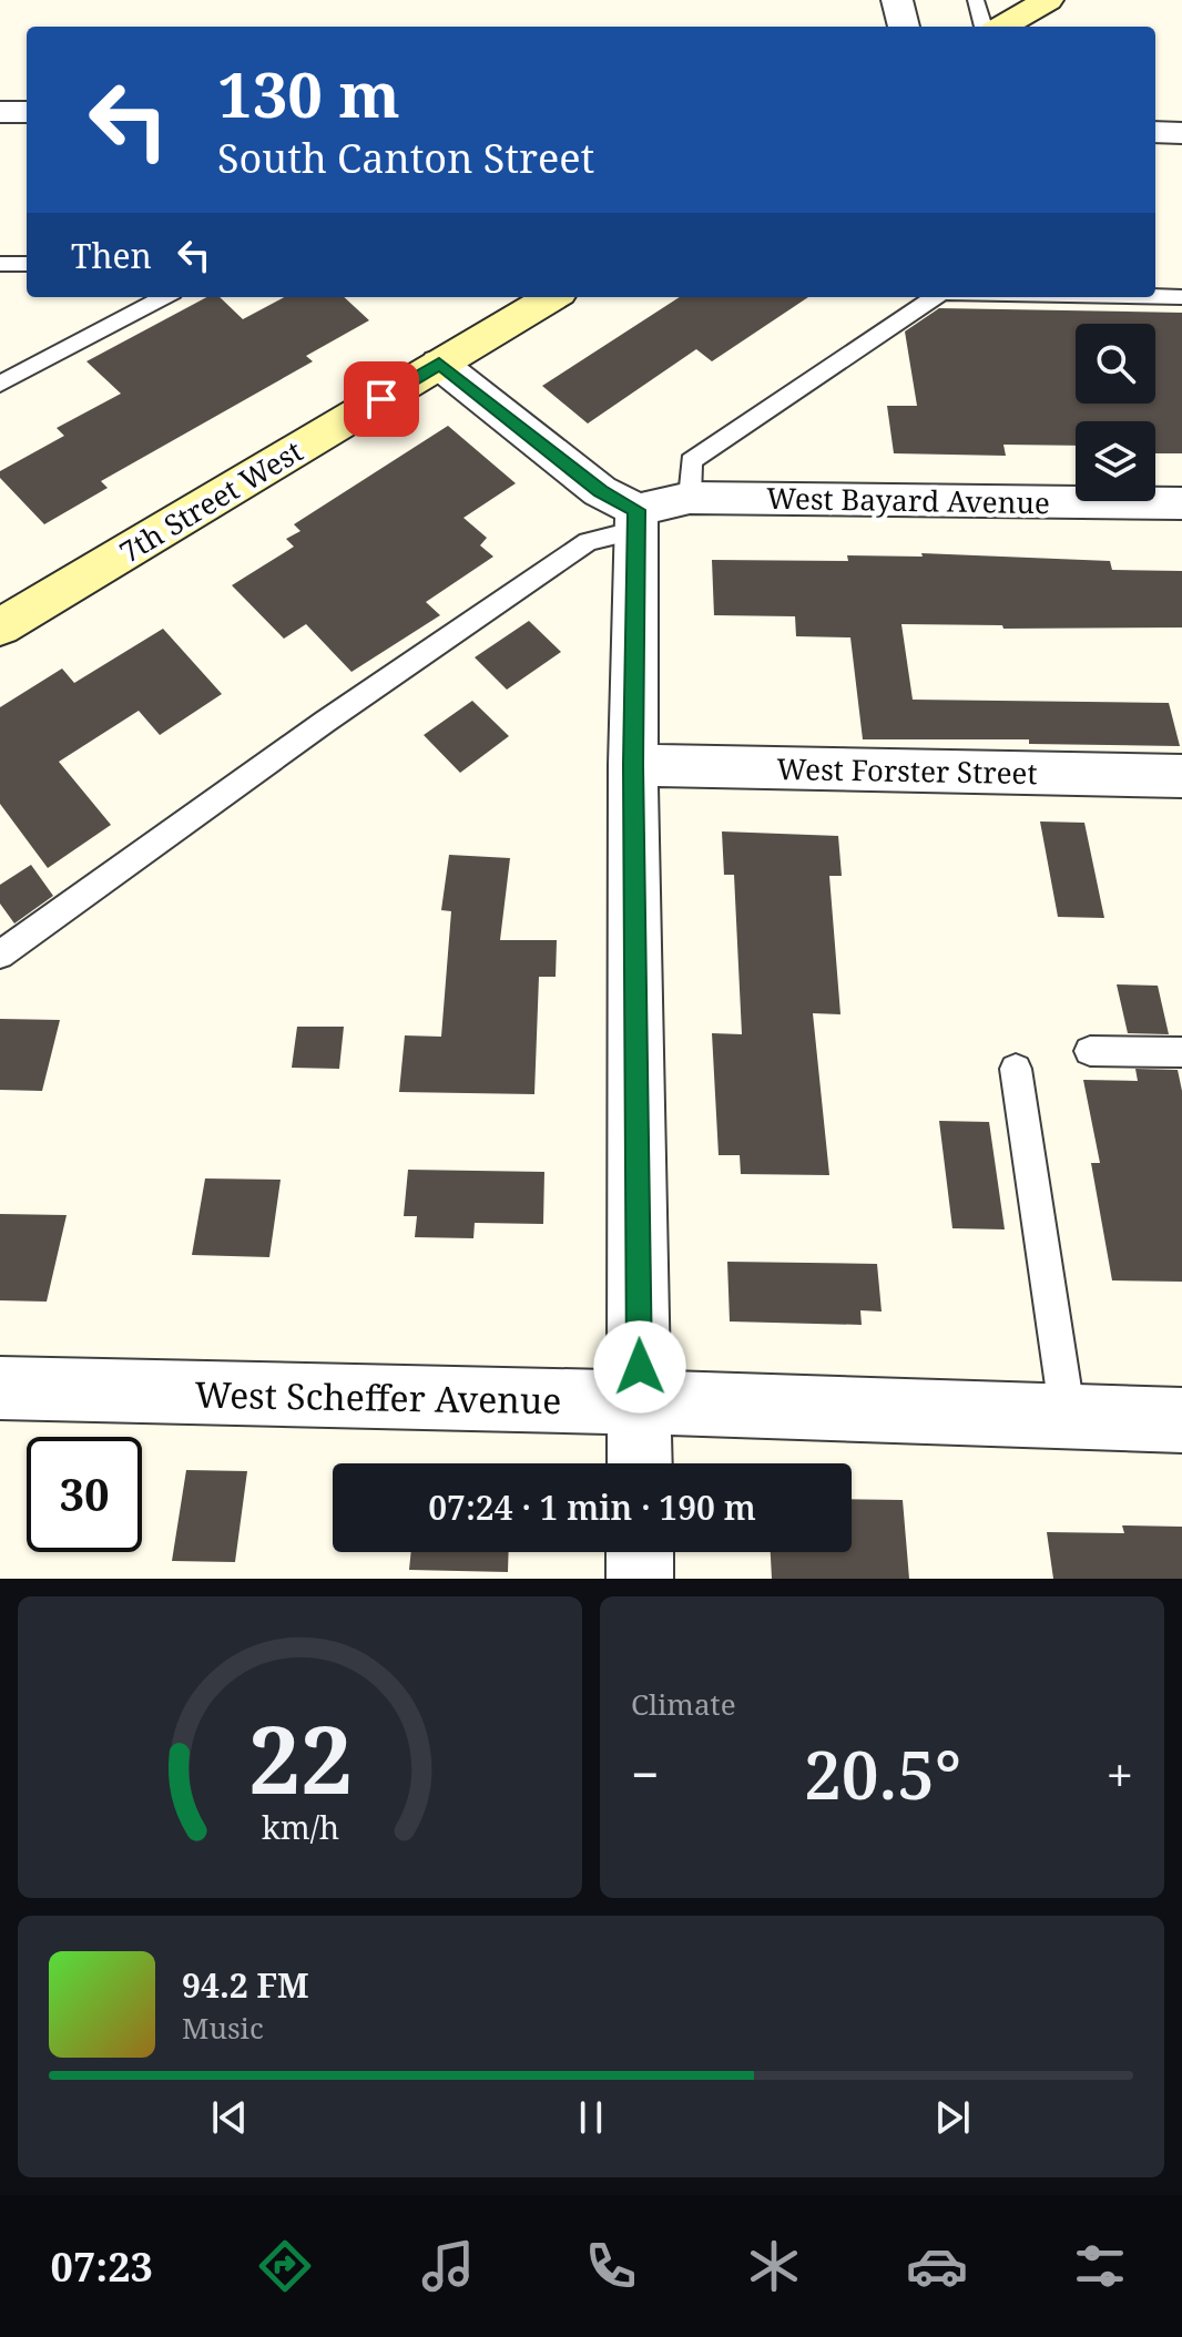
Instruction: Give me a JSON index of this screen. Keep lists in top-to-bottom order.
{
  "streets": {
    "main road": ["7th Street West"],
    "street": ["West Bayard Avenue", "West Forster Street", "West Scheffer Avenue"]
  },
  "page": {
    "turn": ["130 m", "South Canton Street"],
    "then": "Then",
    "limit": "30",
    "trip": "07:24 · 1 min · 190 m",
    "tile": "Climate",
    "heat": ["−", "20.5°", "+"],
    "song": ["94.2 FM", "Music"],
    "tabs": "07:23",
    "gauge": ["22", "km/h"]
  }
}
